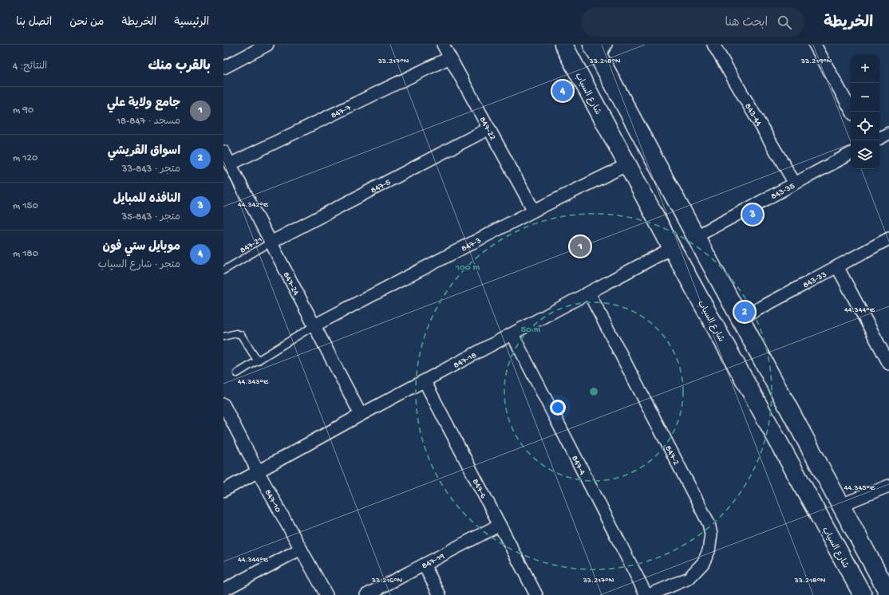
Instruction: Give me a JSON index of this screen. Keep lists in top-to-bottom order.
{
  "streets": {
    "main road": ["شارع السياب"],
    "street": [
      "847-7",
      "843-44",
      "847-22",
      "847-5",
      "843-35",
      "847-3",
      "843-33",
      "847-24",
      "847-18",
      "847-2",
      "847-4",
      "847-6",
      "847-10",
      "847-19"
    ],
    "lane": ["847-21"]
  },
  "crossings": [
    ["شارع السياب", "847-3"],
    ["شارع السياب", "847-18"],
    ["847-7", "847-22"],
    ["847-7", "847-24"],
    ["843-44", "843-35"],
    ["847-22", "847-5"],
    ["847-22", "847-3"],
    ["847-5", "847-21"],
    ["847-5", "847-24"],
    ["847-21", "847-24"],
    ["847-3", "847-24"],
    ["847-24", "847-18"],
    ["847-18", "847-2"],
    ["847-18", "847-4"],
    ["847-18", "847-6"],
    ["847-18", "847-10"],
    ["847-6", "847-19"]
  ],
  "page": {
    "header": "الخريطة",
    "search": "ابحث هنا",
    "nav": [
      "الرئيسية",
      "الخريطة",
      "من نحن",
      "اتصل بنا"
    ],
    "heading": ["بالقرب منك", "النتائج: 4"],
    "map_buttons": ["+", "−"],
    "pins": [
      "4",
      "3",
      "1",
      "2"
    ],
    "list": [
      {
        "mark": "1",
        "name": "جامع ولاية علي",
        "note": "مسجد · 847-18",
        "value": "90 m"
      },
      {
        "mark": "2",
        "name": "اسواق القريشي",
        "note": "متجر · 843-33",
        "value": "120 m"
      },
      {
        "mark": "3",
        "name": "النافذه للمبايل",
        "note": "متجر · 843-35",
        "value": "150 m"
      },
      {
        "mark": "4",
        "name": "موبايل ستي فون",
        "note": "متجر · شارع السياب",
        "value": "180 m"
      }
    ]
  },
  "coordinates": [
    "33.219°N",
    "33.217°N",
    "33.218°N",
    "44.342°E",
    "44.344°E",
    "44.343°E",
    "44.345°E",
    "33.216°N"
  ],
  "rings": ["100 m", "50 m"]
}
